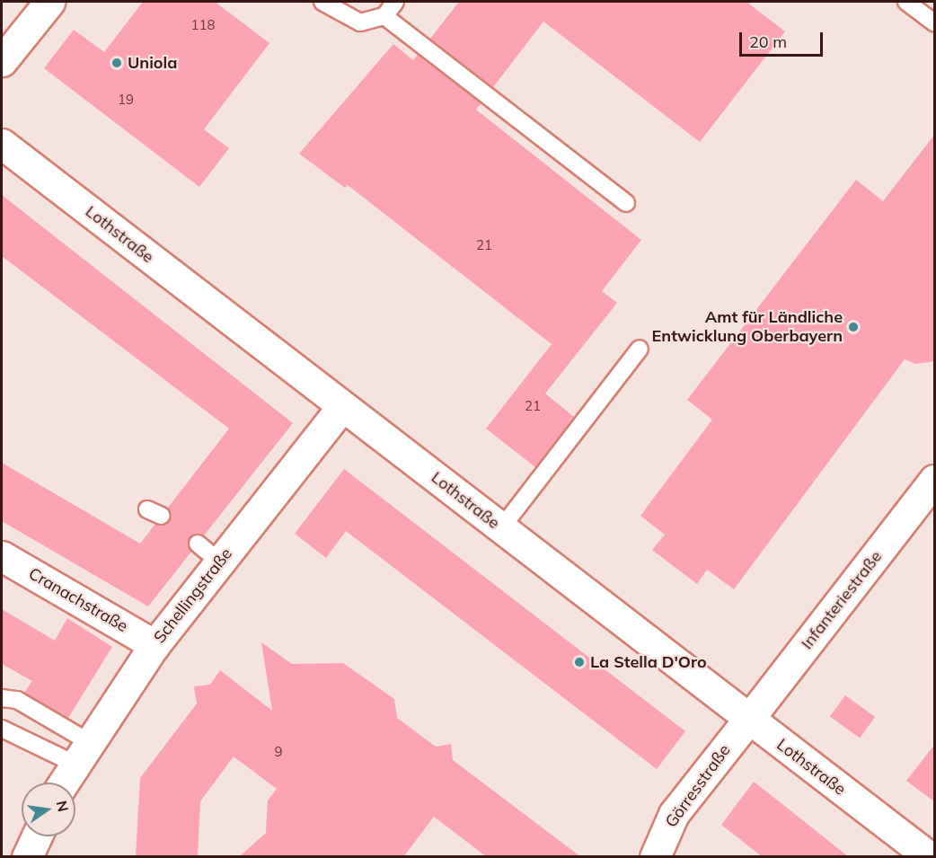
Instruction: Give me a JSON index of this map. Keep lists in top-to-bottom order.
{
  "streets": {
    "street": [
      "Lothstraße",
      "Schellingstraße",
      "Cranachstraße",
      "Infanteriestraße",
      "Görresstraße"
    ]
  },
  "crossings": [
    ["Lothstraße", "Schellingstraße"],
    ["Lothstraße", "Infanteriestraße"],
    ["Lothstraße", "Görresstraße"],
    ["Schellingstraße", "Cranachstraße"],
    ["Infanteriestraße", "Görresstraße"]
  ],
  "places": ["Uniola", "Amt für Ländliche Entwicklung Oberbayern", "La Stella D'Oro"],
  "house_numbers": [
    "118",
    "19",
    "21",
    "21",
    "9"
  ],
  "scale_bar": "20 m",
  "north": "right"
}
